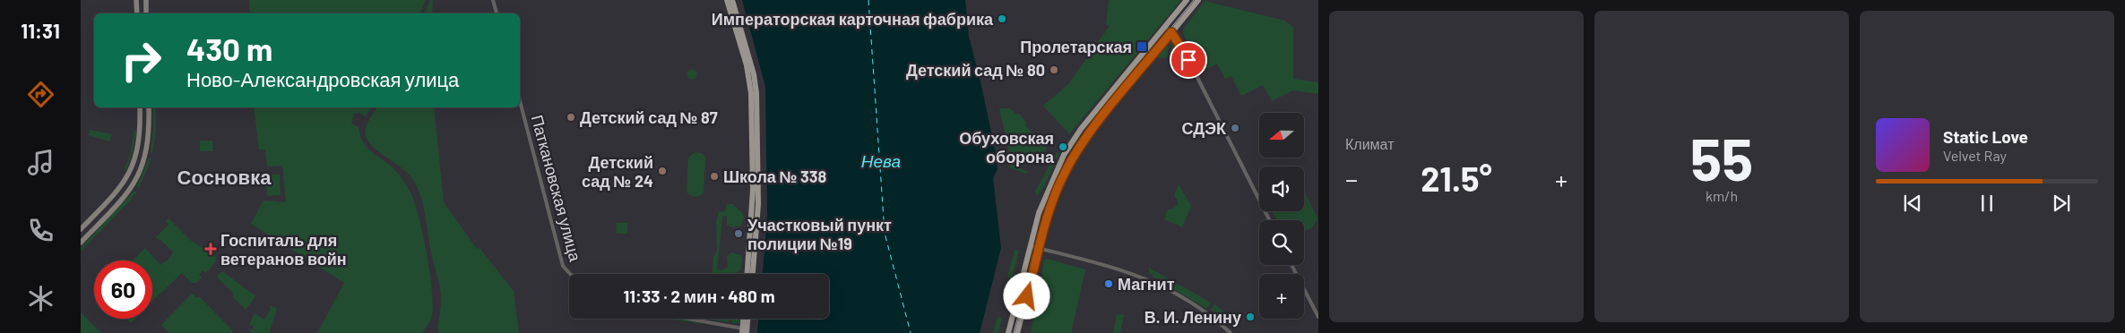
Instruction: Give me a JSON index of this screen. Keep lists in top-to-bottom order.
{
  "streets": {
    "street": ["Паткановская улица"]
  },
  "districts": ["Сосновка"],
  "water": ["Нева"],
  "places": {
    "other": [
      "Императорская карточная фабрика",
      "Детский сад № 80",
      "Детский сад № 87",
      "СДЭК",
      "Обуховская оборона",
      "Детский сад № 24",
      "Школа № 338",
      "Участковый пункт полиции №19",
      "Магнит",
      "В. И. Ленину"
    ],
    "transit": ["Пролетарская"],
    "health": ["Госпиталь для ветеранов войн"]
  },
  "north": "left",
  "page": {
    "tabs": "11:31",
    "tile": [
      "Климат",
      ["55", "km/h"]
    ],
    "turn": ["430 m", "Ново-Александровская улица"],
    "map_buttons": "+",
    "song": ["Static Love", "Velvet Ray"],
    "heat": ["−", "21.5°", "+"],
    "limit": "60",
    "trip": "11:33 · 2 мин · 480 m"
  }
}
